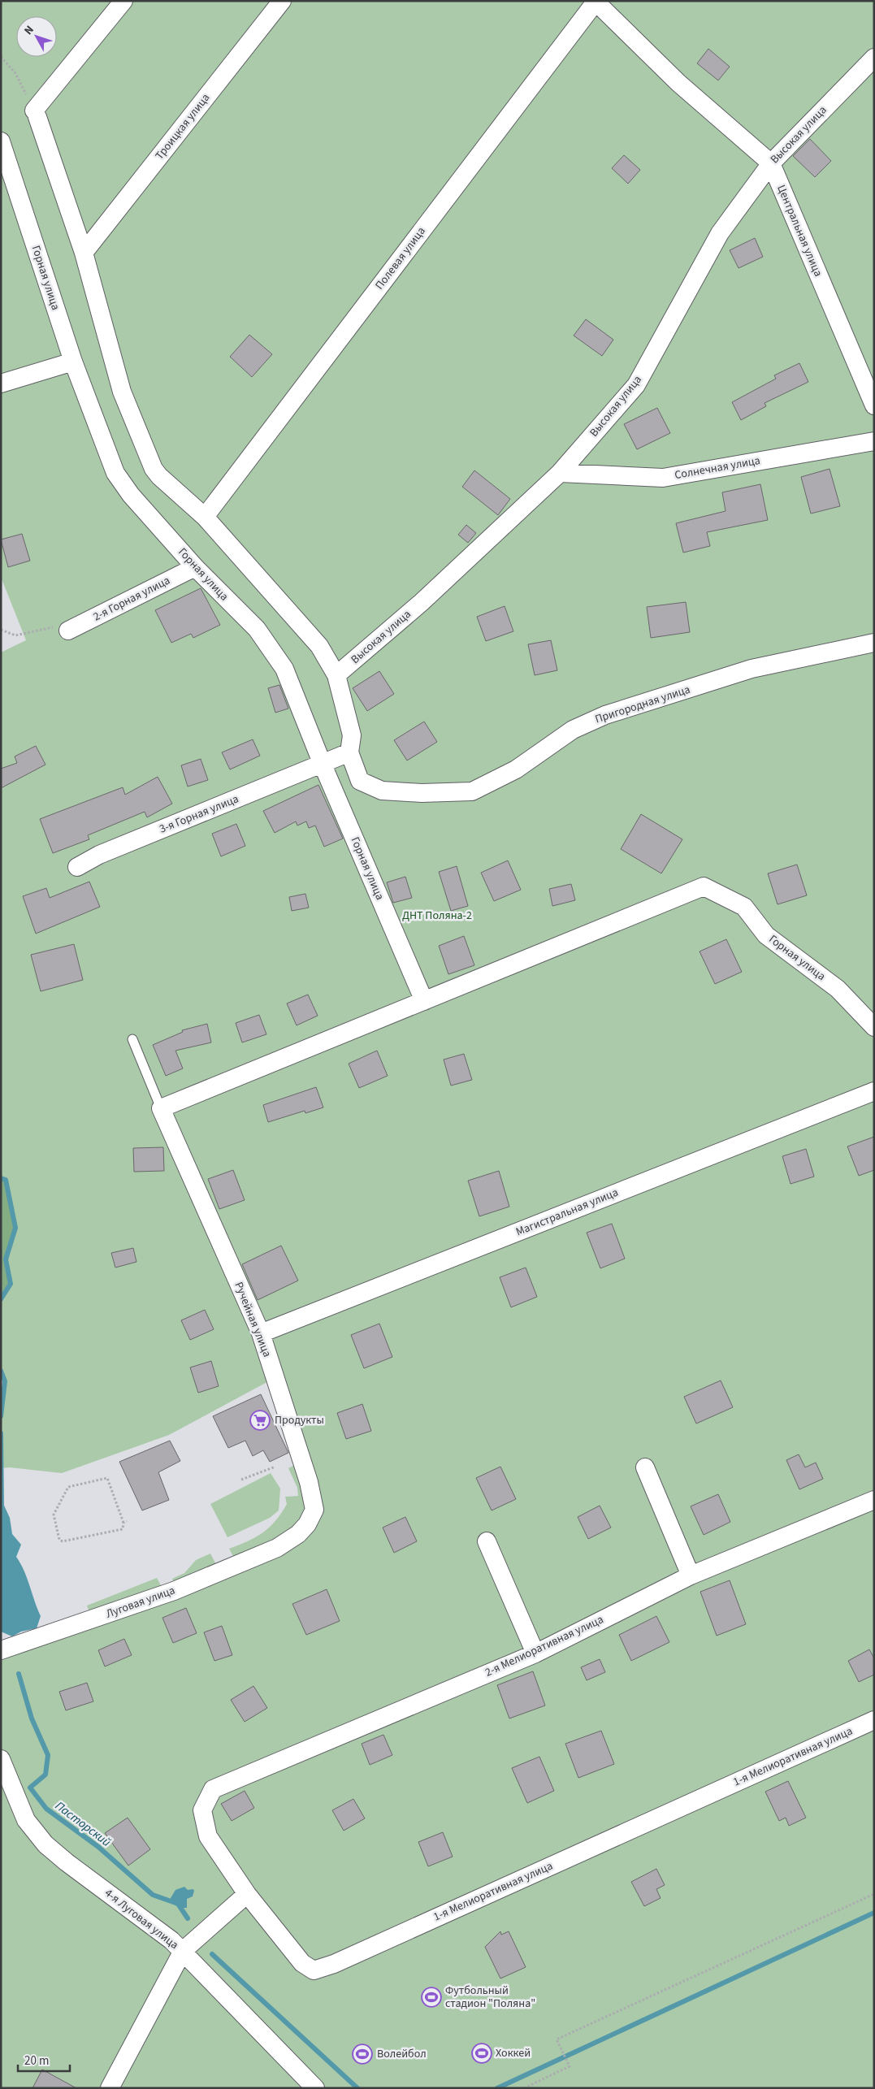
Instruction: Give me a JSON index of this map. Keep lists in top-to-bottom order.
{
  "streets": {
    "street": [
      "Троицкая улица",
      "Высокая улица",
      "Центральная улица",
      "Полевая улица",
      "Горная улица",
      "Солнечная улица",
      "2-я Горная улица",
      "Пригородная улица",
      "3-я Горная улица",
      "Магистральная улица",
      "Ручейная улица",
      "Луговая улица",
      "2-я Мелиоративная улица",
      "1-я Мелиоративная улица",
      "4-я Луговая улица"
    ]
  },
  "crossings": [
    ["Высокая улица", "Центральная улица"],
    ["Высокая улица", "Солнечная улица"],
    ["Центральная улица", "Полевая улица"],
    ["Горная улица", "2-я Горная улица"],
    ["Горная улица", "3-я Горная улица"],
    ["Горная улица", "Ручейная улица"],
    ["Пригородная улица", "3-я Горная улица"],
    ["Магистральная улица", "Ручейная улица"],
    ["Ручейная улица", "Луговая улица"],
    ["2-я Мелиоративная улица", "1-я Мелиоративная улица"]
  ],
  "water": ["Пасторский"],
  "parks": ["ДНТ Поляна-2"],
  "places": {
    "supermarket": ["Продукты"],
    "sports": ["Футбольный стадион \"Поляна\"", "Хоккей", "Волейбол"]
  },
  "scale_bar": "20 m",
  "north": "top left"
}
